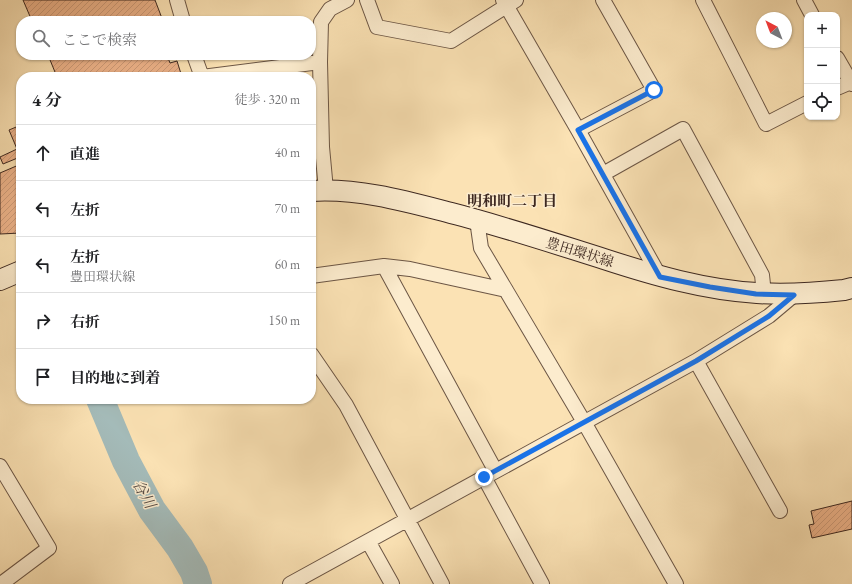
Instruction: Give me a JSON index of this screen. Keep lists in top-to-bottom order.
{
  "streets": {
    "main road": ["豊田環状線"]
  },
  "districts": ["明和町二丁目"],
  "water": ["谷川"],
  "north": "top left",
  "page": {
    "map_buttons": ["+", "−"],
    "search": "ここで検索",
    "heading": ["4 分", "徒歩 · 320 m"],
    "list": [
      ["直進", "40 m"],
      ["左折", "70 m"],
      ["左折", "豊田環状線", "60 m"],
      ["右折", "150 m"],
      "目的地に到着"
    ]
  }
}
